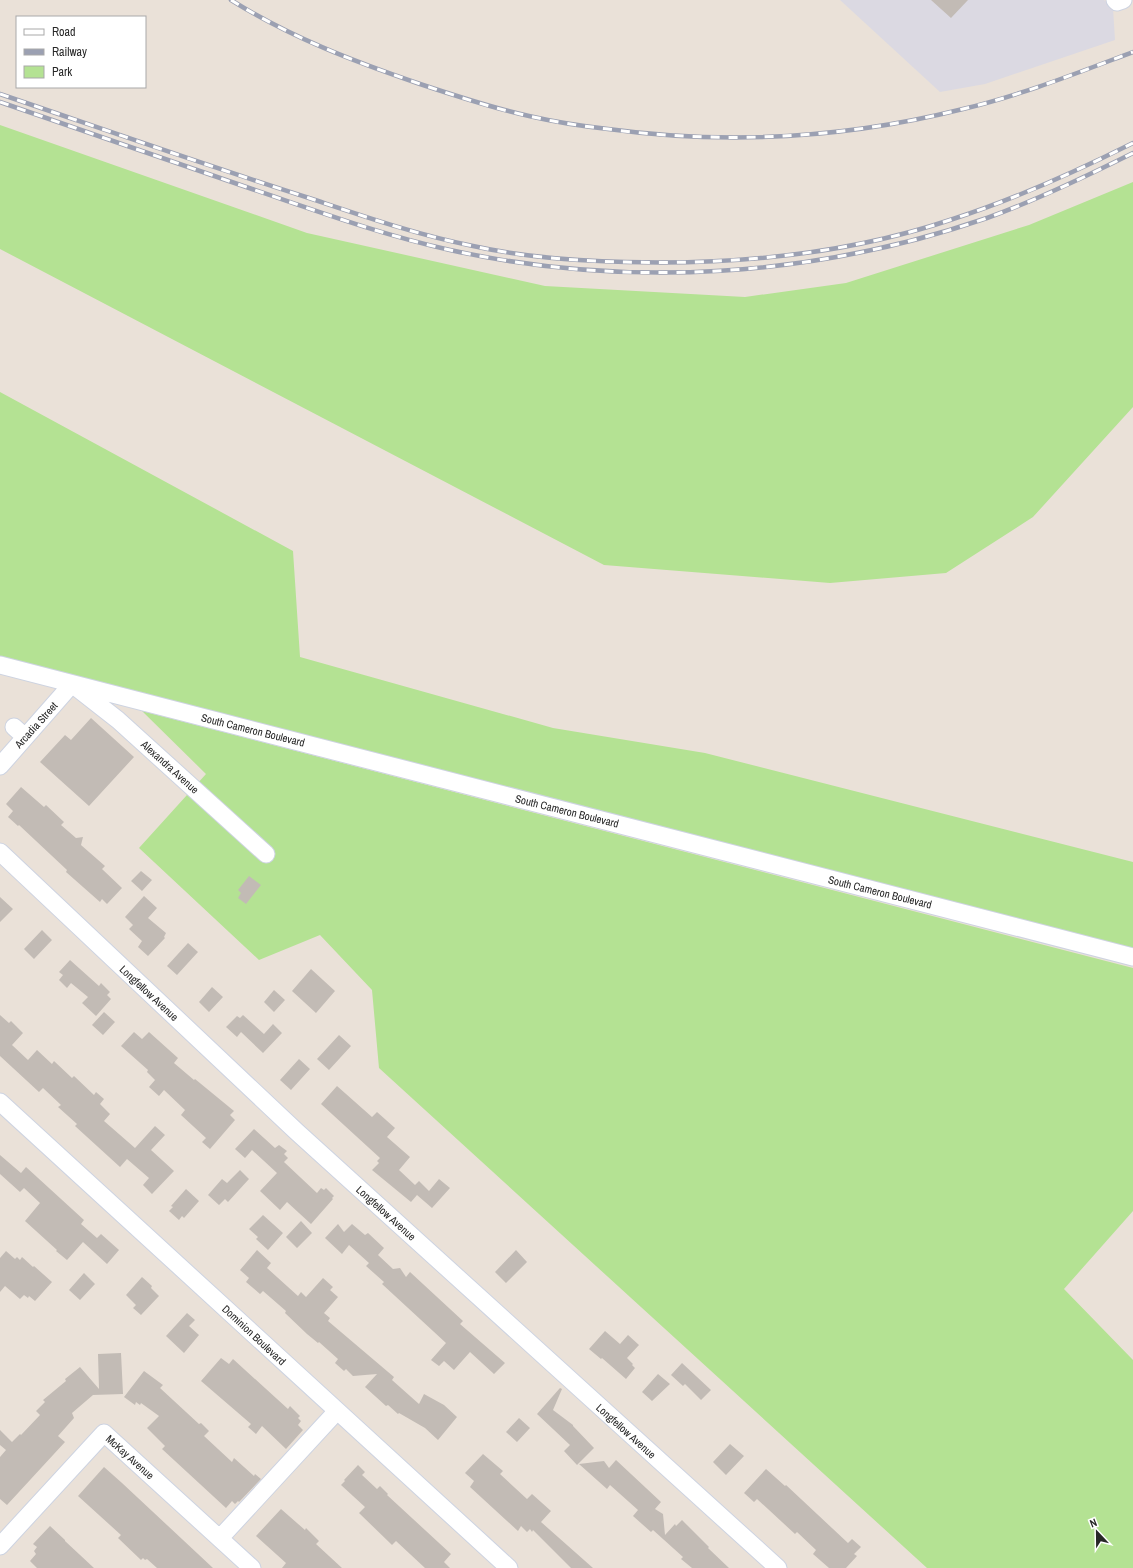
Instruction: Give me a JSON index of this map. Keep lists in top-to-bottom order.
{
  "streets": {
    "street": [
      "Arcadia Street",
      "South Cameron Boulevard",
      "Alexandra Avenue",
      "Longfellow Avenue",
      "Dominion Boulevard",
      "McKay Avenue"
    ]
  },
  "crossings": [
    ["Arcadia Street", "South Cameron Boulevard"],
    ["Arcadia Street", "Alexandra Avenue"],
    ["South Cameron Boulevard", "Alexandra Avenue"]
  ],
  "legend": ["Road", "Railway", "Park"],
  "north": "top"
}
